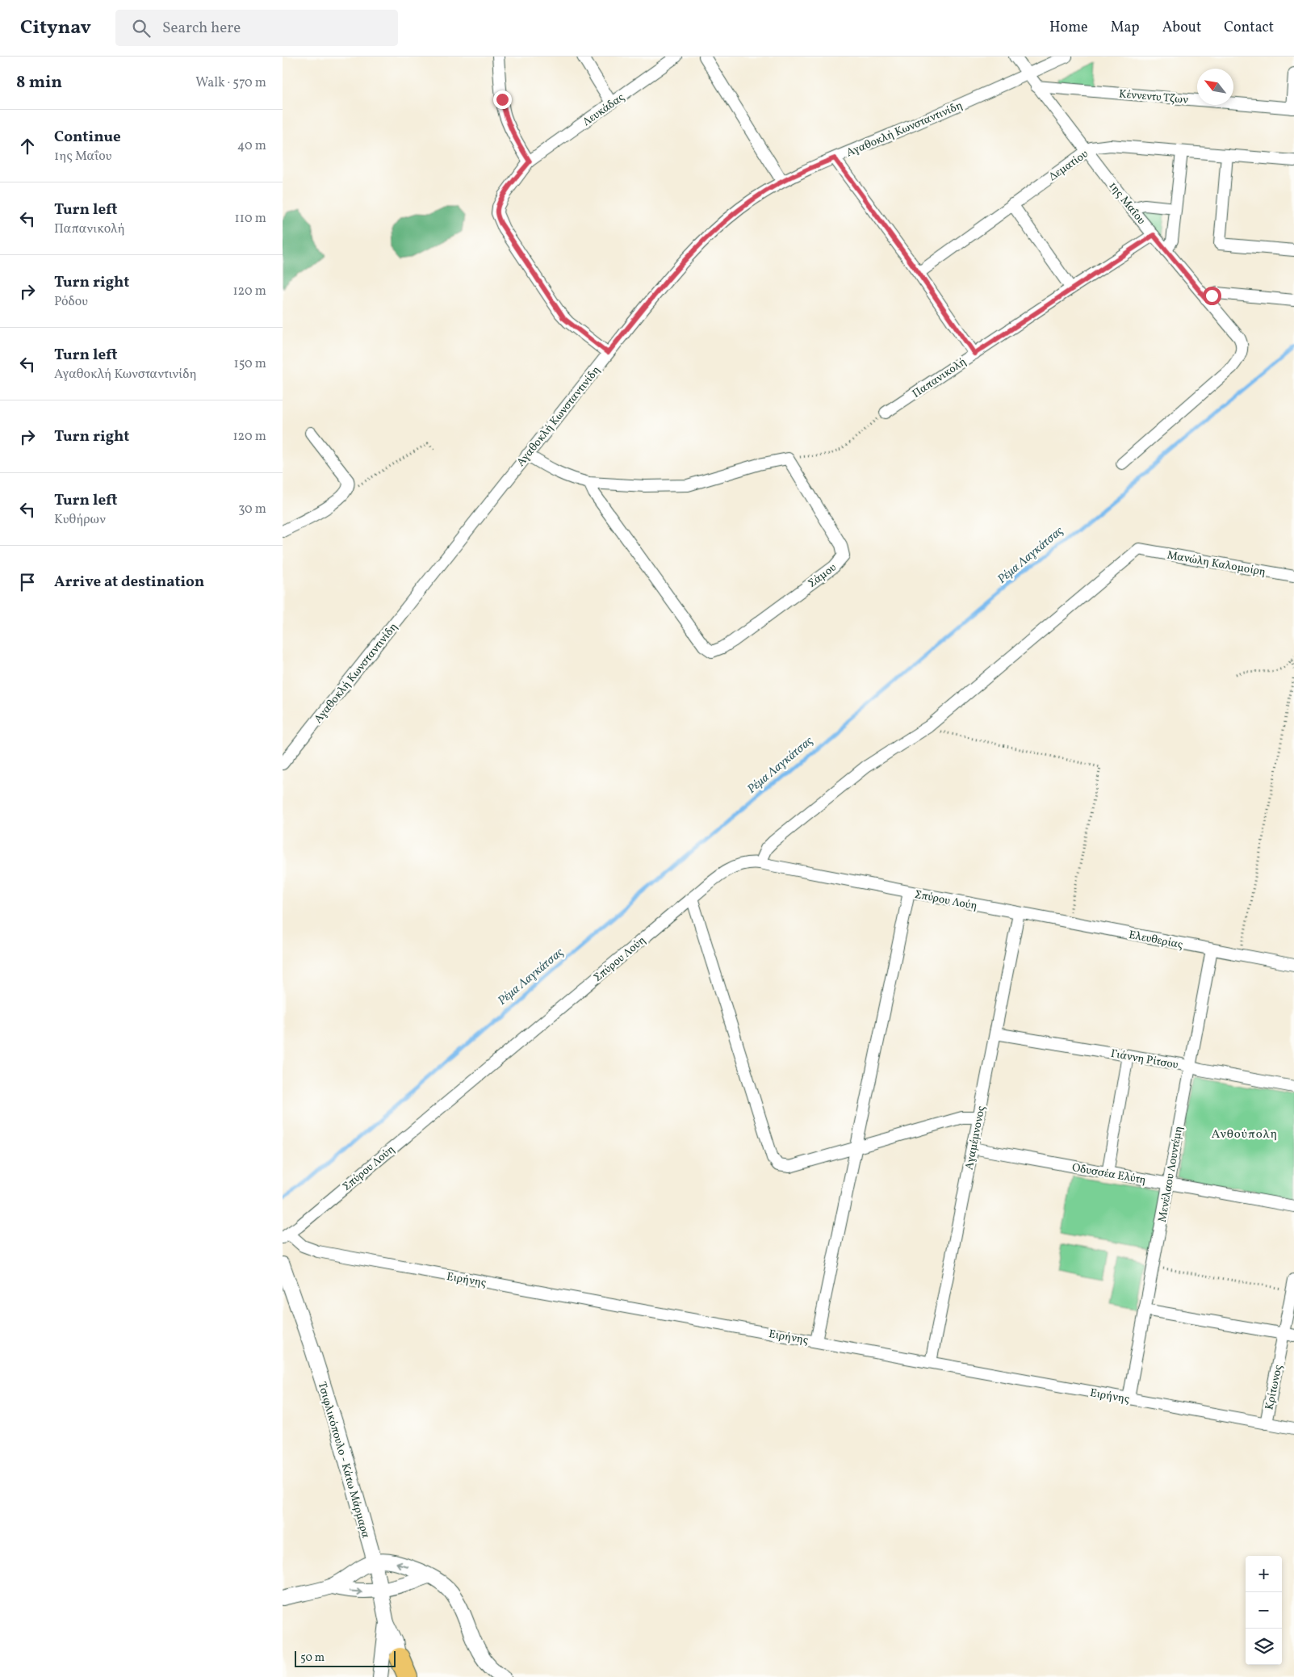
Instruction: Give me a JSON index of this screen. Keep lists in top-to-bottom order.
{
  "streets": {
    "street": [
      "Κέννεντυ Τζων",
      "Λευκάδας",
      "Αγαθοκλή Κωνσταντινίδη",
      "Δεματίου",
      "1ης Μαΐου",
      "Παπανικολή",
      "Μανώλη Καλομοίρη",
      "Σάμου",
      "Σπύρου Λούη",
      "Ελευθερίας",
      "Γιάννη Ρίτσου",
      "Αγαμέμνονoς",
      "Οδυσσέα Ελύτη",
      "Μενέλαου Λουντέμη",
      "Ειρήνης",
      "Κρίτωνος",
      "Τσιφλικόπουλο - Κάτω Μάρμαρα"
    ]
  },
  "crossings": [
    ["Κέννεντυ Τζων", "1ης Μαΐου"],
    ["Λευκάδας", "Αγαθοκλή Κωνσταντινίδη"],
    ["Αγαθοκλή Κωνσταντινίδη", "1ης Μαΐου"],
    ["Δεματίου", "1ης Μαΐου"],
    ["1ης Μαΐου", "Παπανικολή"],
    ["Σπύρου Λούη", "Ελευθερίας"],
    ["Σπύρου Λούη", "Αγαμέμνονoς"],
    ["Σπύρου Λούη", "Ειρήνης"],
    ["Ελευθερίας", "Αγαμέμνονoς"],
    ["Ελευθερίας", "Μενέλαου Λουντέμη"],
    ["Γιάννη Ρίτσου", "Αγαμέμνονoς"],
    ["Γιάννη Ρίτσου", "Μενέλαου Λουντέμη"],
    ["Αγαμέμνονoς", "Οδυσσέα Ελύτη"],
    ["Αγαμέμνονoς", "Ειρήνης"],
    ["Οδυσσέα Ελύτη", "Μενέλαου Λουντέμη"],
    ["Μενέλαου Λουντέμη", "Ειρήνης"],
    ["Ειρήνης", "Κρίτωνος"]
  ],
  "districts": ["Ανθούπολη"],
  "water": ["Ρέμα Λαγκάτσας"],
  "scale_bar": "50 m",
  "north": "top left",
  "page": {
    "header": "Citynav",
    "search": "Search here",
    "nav": [
      "Home",
      "Map",
      "About",
      "Contact"
    ],
    "heading": ["8 min", "Walk · 570 m"],
    "list": [
      ["Continue", "1ης Μαΐου", "40 m"],
      ["Turn left", "Παπανικολή", "110 m"],
      ["Turn right", "Ρόδου", "120 m"],
      ["Turn left", "Αγαθοκλή Κωνσταντινίδη", "150 m"],
      ["Turn right", "120 m"],
      ["Turn left", "Κυθήρων", "30 m"],
      "Arrive at destination"
    ],
    "map_buttons": ["+", "−"],
    "scale": "50 m"
  }
}
